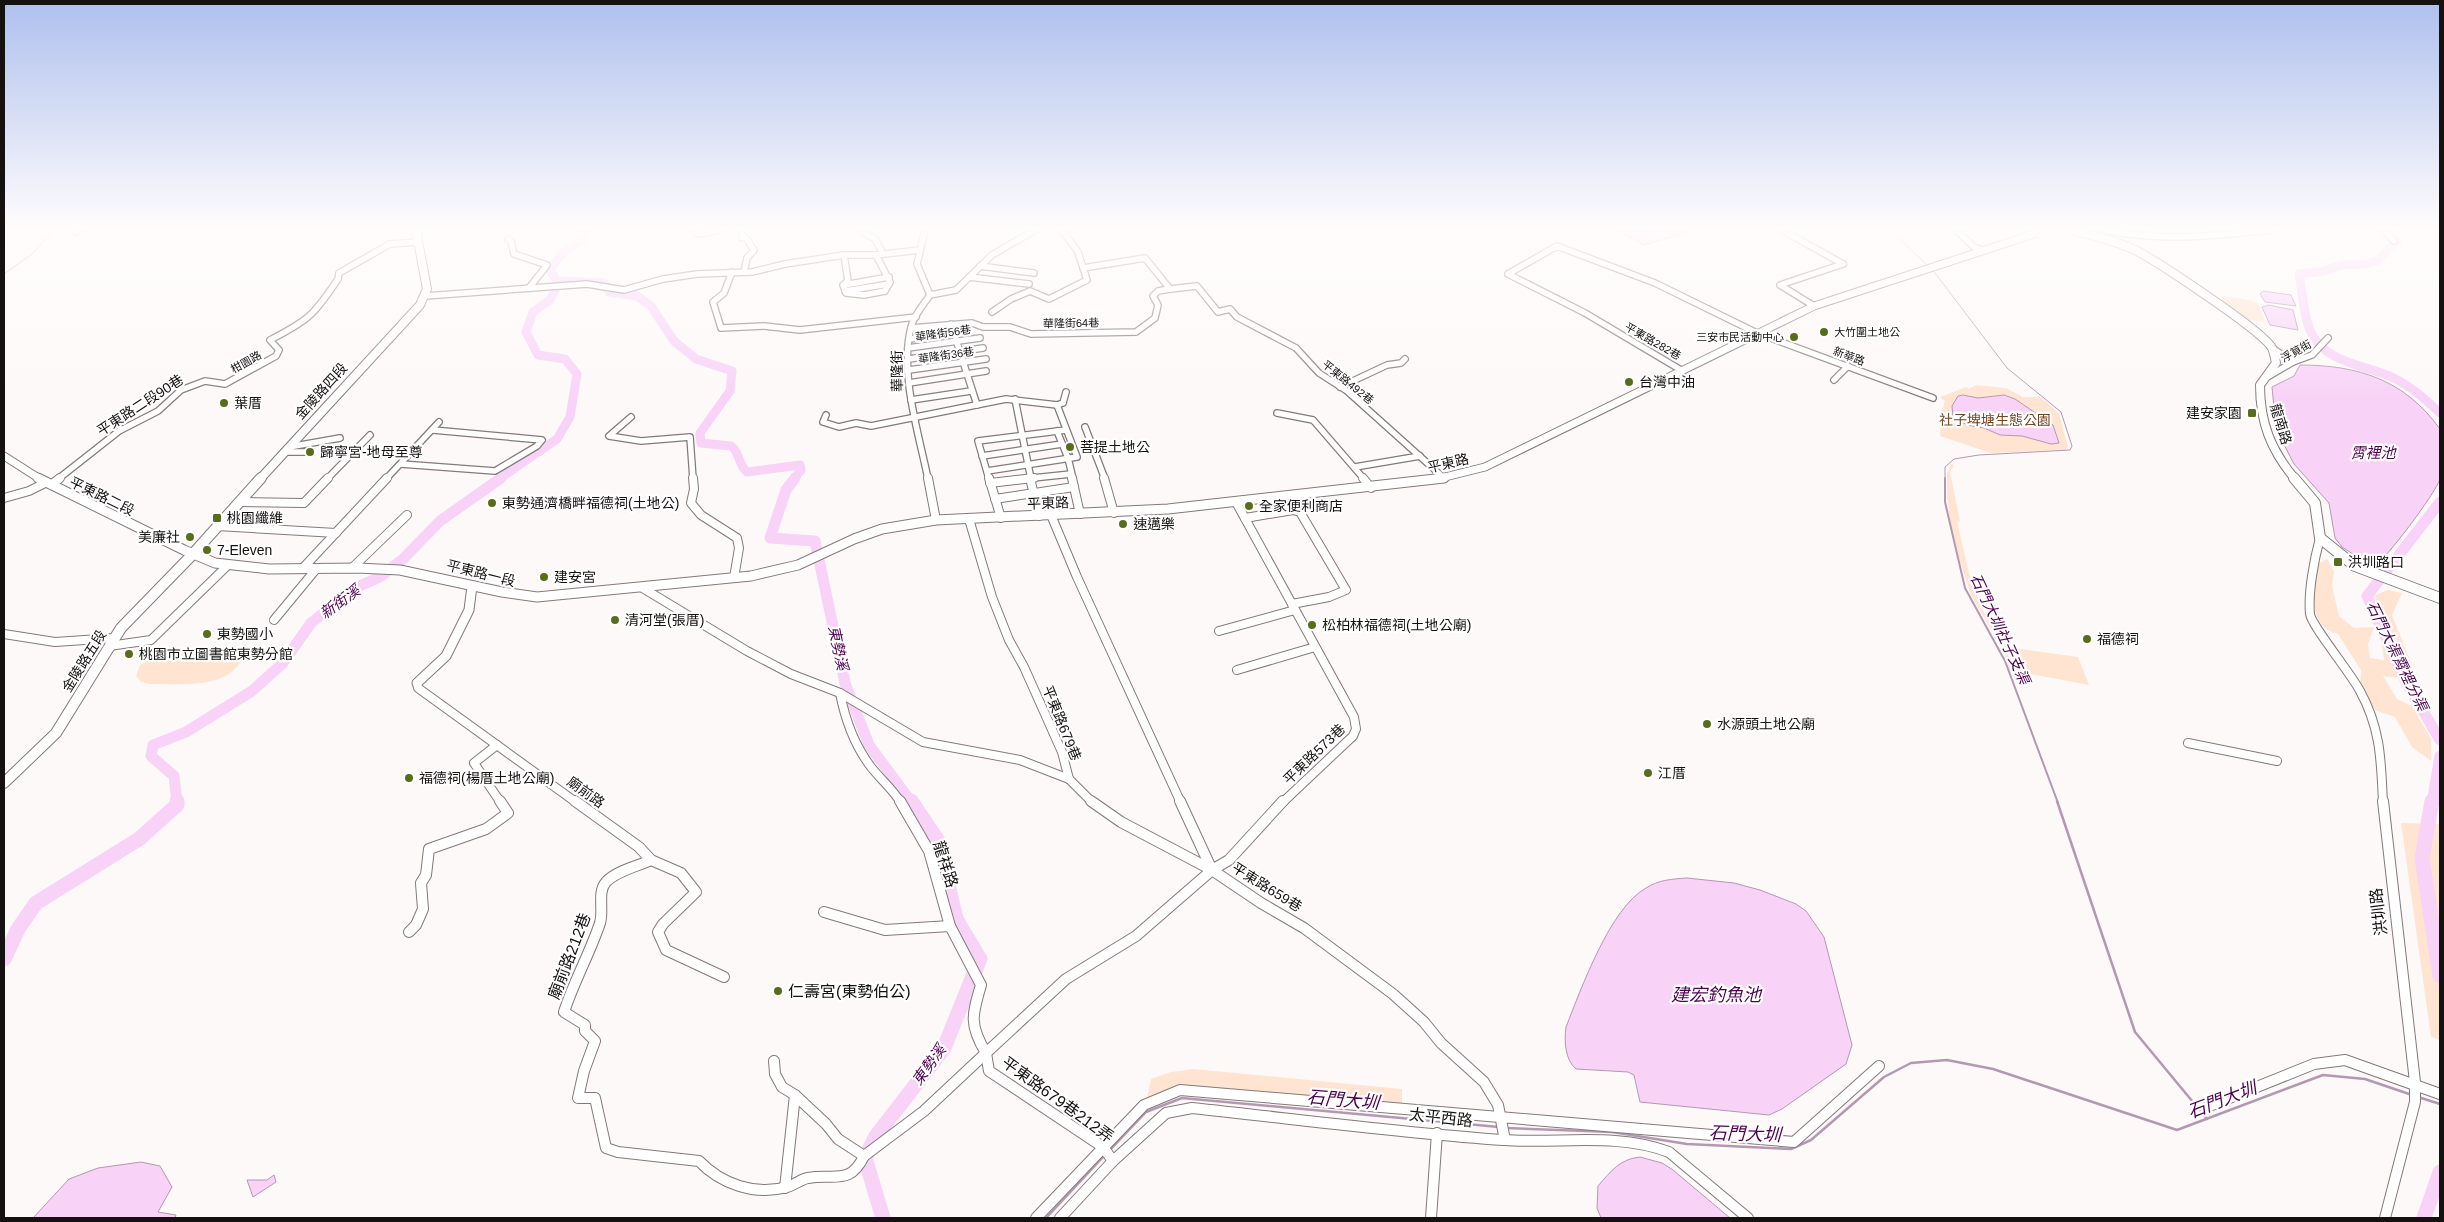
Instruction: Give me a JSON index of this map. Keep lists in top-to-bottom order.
{
  "streets": {
    "main road": ["金陵路四段", "龍南路", "金陵路五段"],
    "street": [
      "華隆街64巷",
      "華隆街56巷",
      "平東路282巷",
      "浮筧街",
      "華隆街36巷",
      "新華路",
      "柑園路",
      "華隆街",
      "平東路492巷",
      "平東路二段90巷",
      "平東路",
      "平東路二段",
      "平東路一段",
      "平東路679巷",
      "平東路573巷",
      "廟前路",
      "龍祥路",
      "平東路659巷",
      "洪圳路",
      "廟前路212巷",
      "平東路679巷212弄",
      "太平西路"
    ]
  },
  "crossings": [
    ["華隆街64巷", "華隆街"],
    ["華隆街64巷", "平東路492巷"],
    ["華隆街56巷", "華隆街"],
    ["平東路282巷", "平東路"],
    ["浮筧街", "龍南路"],
    ["華隆街36巷", "華隆街"],
    ["新華路", "平東路"],
    ["柑園路", "平東路二段90巷"],
    ["華隆街", "平東路"],
    ["平東路492巷", "平東路"],
    ["金陵路四段", "平東路二段"],
    ["金陵路四段", "平東路一段"],
    ["金陵路四段", "金陵路五段"],
    ["平東路二段90巷", "平東路二段"],
    ["龍南路", "洪圳路"],
    ["平東路", "平東路一段"],
    ["平東路", "平東路679巷"],
    ["平東路", "平東路573巷"],
    ["平東路", "平東路659巷"],
    ["平東路二段", "平東路一段"],
    ["平東路二段", "金陵路五段"],
    ["平東路一段", "金陵路五段"],
    ["平東路一段", "廟前路"],
    ["平東路679巷", "平東路573巷"],
    ["平東路679巷", "平東路659巷"],
    ["平東路679巷", "平東路679巷212弄"],
    ["平東路573巷", "平東路659巷"],
    ["平東路573巷", "平東路679巷212弄"],
    ["廟前路", "廟前路212巷"],
    ["龍祥路", "廟前路212巷"],
    ["龍祥路", "平東路679巷212弄"],
    ["平東路659巷", "平東路679巷212弄"],
    ["平東路659巷", "太平西路"],
    ["廟前路212巷", "平東路679巷212弄"],
    ["平東路679巷212弄", "太平西路"]
  ],
  "water": [
    "霄裡池",
    "新街溪",
    "石門大圳社子支渠",
    "東勢溪",
    "石門大渠霄裡分渠",
    "建宏釣魚池",
    "石門大圳"
  ],
  "parks": ["社子埤塘生態公園"],
  "places": {
    "other": [
      "大竹圍土地公",
      "三安市民活動中心",
      "台灣中油",
      "葉厝",
      "菩提土地公",
      "歸寧宮-地母至尊",
      "東勢通濟橋畔福德祠(土地公)",
      "全家便利商店",
      "速邁樂",
      "美廉社",
      "7-Eleven",
      "建安宮",
      "清河堂(張厝)",
      "松柏林福德祠(土地公廟)",
      "東勢國小",
      "福德祠",
      "桃園市立圖書館東勢分館",
      "水源頭土地公廟",
      "江厝",
      "福德祠(楊厝土地公廟)",
      "仁壽宮(東勢伯公)"
    ],
    "transit": ["建安家園", "桃園纖維", "洪圳路口"]
  }
}
